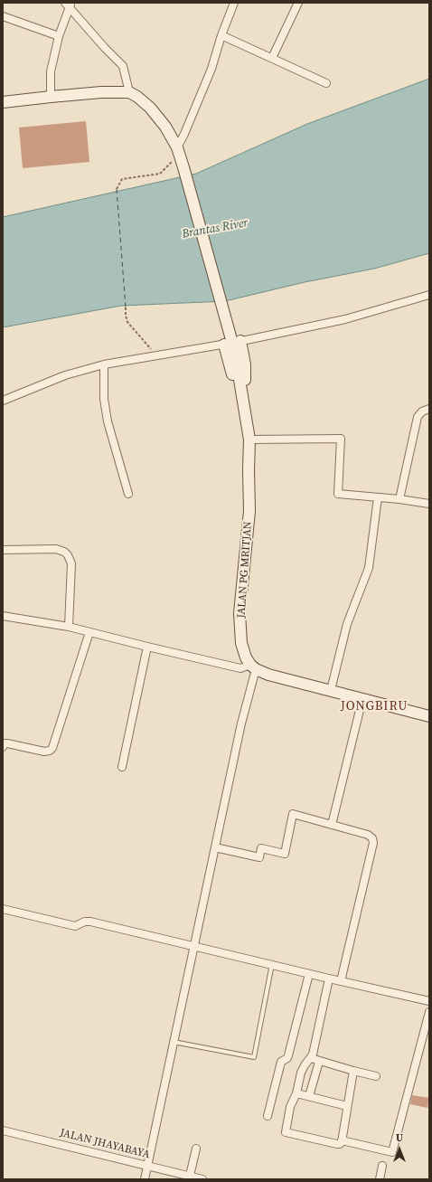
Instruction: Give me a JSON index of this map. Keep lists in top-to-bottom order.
{
  "streets": {
    "main road": ["JALAN PG MRITJAN"],
    "street": ["JALAN JHAYABAYA"]
  },
  "districts": ["JONGBIRU"],
  "water": ["Brantas River"],
  "north": "top"
}
